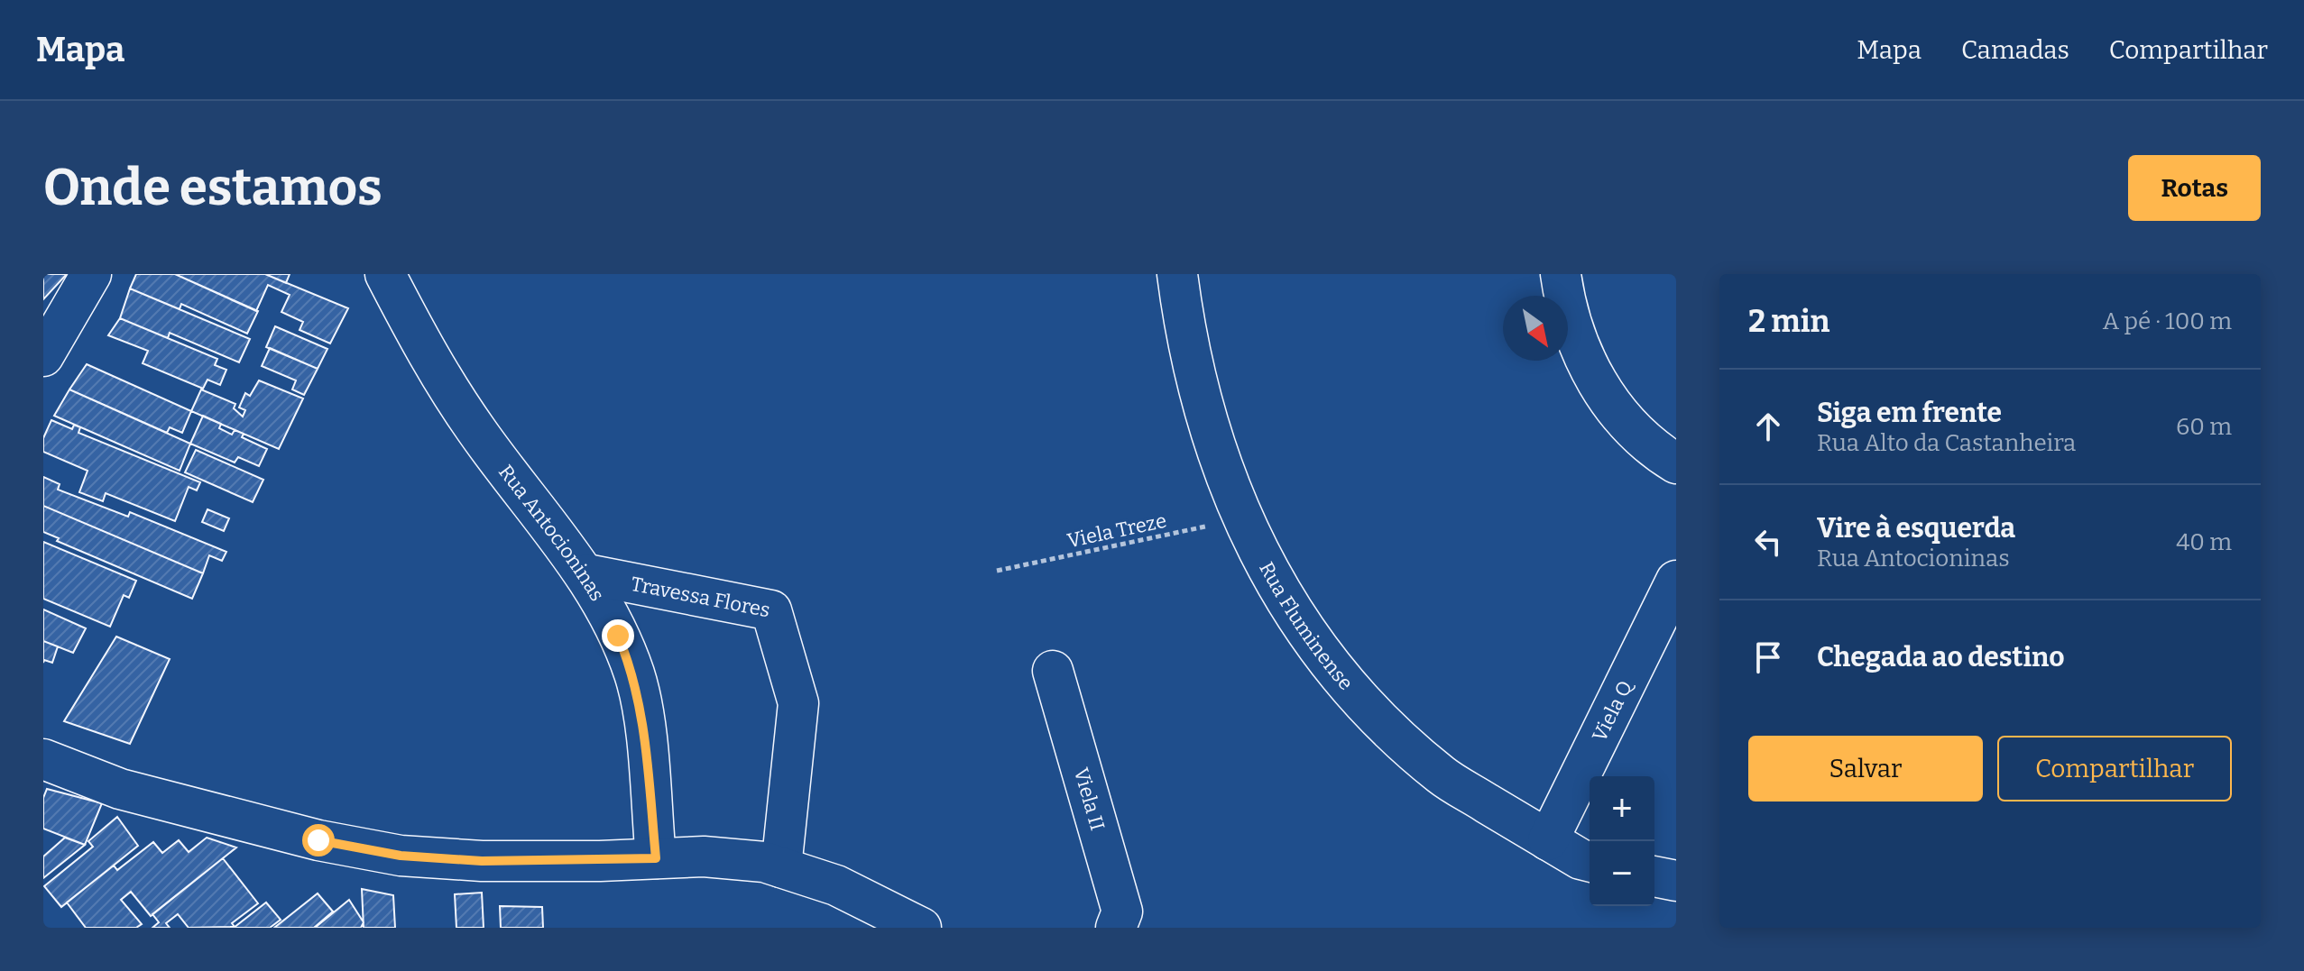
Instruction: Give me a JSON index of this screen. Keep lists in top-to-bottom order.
{
  "streets": {
    "street": [
      "Rua Antocioninas",
      "Travessa Flores",
      "Rua Fluminense",
      "Viela Q",
      "Viela II"
    ],
    "path": ["Viela Treze"]
  },
  "crossings": [
    ["Viela Treze", "Rua Fluminense"],
    ["Rua Antocioninas", "Travessa Flores"],
    ["Rua Fluminense", "Viela Q"]
  ],
  "north": "bottom right",
  "page": {
    "header": "Mapa",
    "nav": ["Mapa", "Camadas", "Compartilhar"],
    "buttons": [
      "Rotas",
      ["Salvar", "Compartilhar"]
    ],
    "title": "Onde estamos",
    "heading": ["2 min", "A pé · 100 m"],
    "list": [
      ["Siga em frente", "Rua Alto da Castanheira", "60 m"],
      ["Vire à esquerda", "Rua Antocioninas", "40 m"],
      "Chegada ao destino"
    ],
    "map_buttons": ["+", "−"]
  }
}
